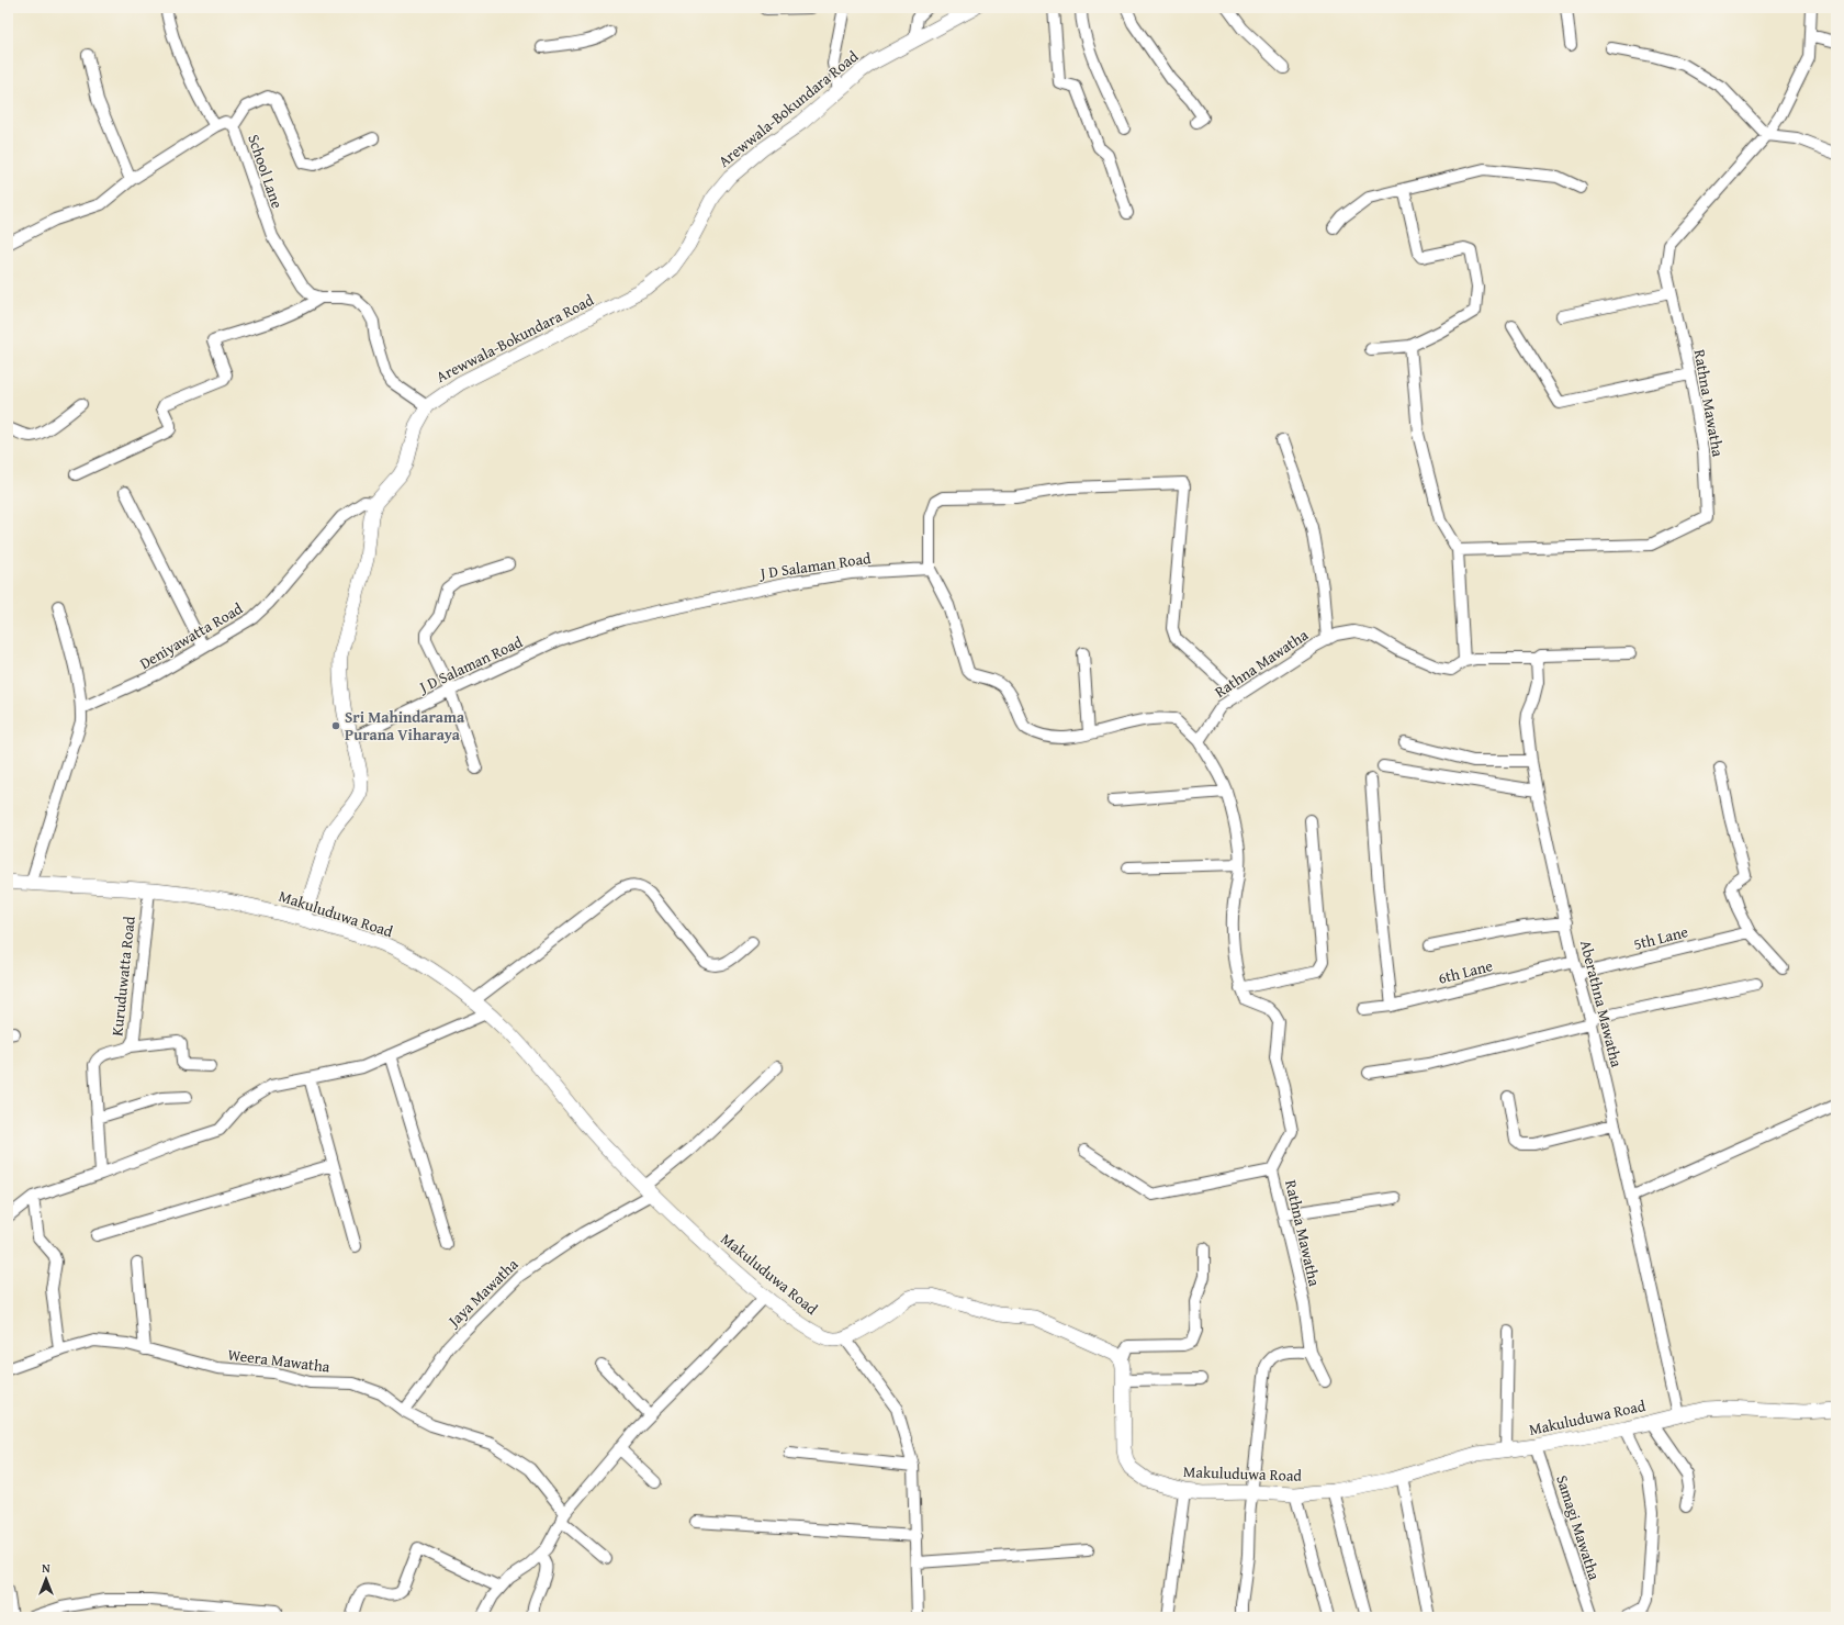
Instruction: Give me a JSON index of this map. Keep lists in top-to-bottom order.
{
  "streets": {
    "street": [
      "Arewwala-Bokundara Road",
      "School Lane",
      "Rathna Mawatha",
      "J D Salaman Road",
      "Deniyawatta Road",
      "Makuluduwa Road",
      "5th Lane",
      "6th Lane",
      "Kuruduwatta Road",
      "Aberathna Mawatha",
      "Jaya Mawatha",
      "Weera Mawatha",
      "Samagi Mawatha"
    ]
  },
  "crossings": [
    ["Arewwala-Bokundara Road", "J D Salaman Road"],
    ["Arewwala-Bokundara Road", "Deniyawatta Road"],
    ["Arewwala-Bokundara Road", "Makuluduwa Road"],
    ["Makuluduwa Road", "Kuruduwatta Road"],
    ["Makuluduwa Road", "Aberathna Mawatha"],
    ["Makuluduwa Road", "Jaya Mawatha"],
    ["Makuluduwa Road", "Samagi Mawatha"],
    ["5th Lane", "Aberathna Mawatha"],
    ["6th Lane", "Aberathna Mawatha"],
    ["Jaya Mawatha", "Weera Mawatha"]
  ],
  "places": ["Sri Mahindarama Purana Viharaya"],
  "north": "top"
}
